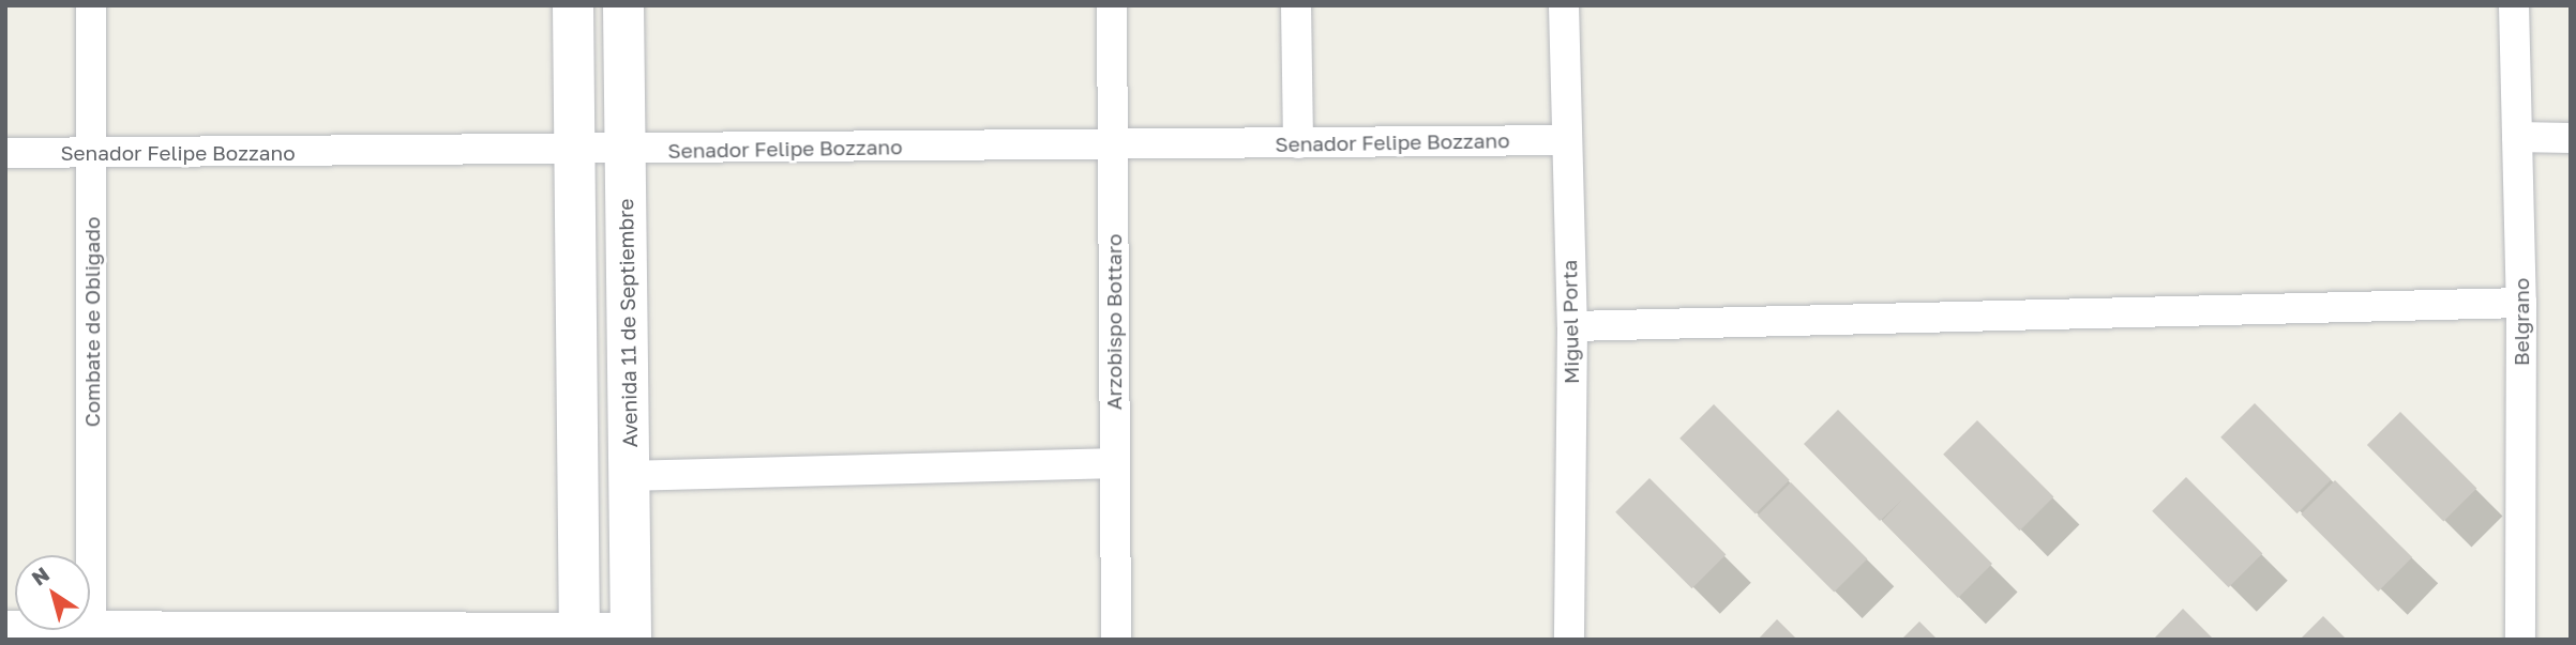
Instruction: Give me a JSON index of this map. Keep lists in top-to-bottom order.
{
  "streets": {
    "main road": ["Avenida 11 de Septiembre"],
    "street": [
      "Senador Felipe Bozzano",
      "Combate de Obligado",
      "Arzobispo Bottaro",
      "Miguel Porta",
      "Belgrano"
    ]
  },
  "crossings": [
    ["Senador Felipe Bozzano", "Combate de Obligado"],
    ["Senador Felipe Bozzano", "Arzobispo Bottaro"],
    ["Senador Felipe Bozzano", "Miguel Porta"],
    ["Senador Felipe Bozzano", "Avenida 11 de Septiembre"]
  ],
  "north": "top left"
}
